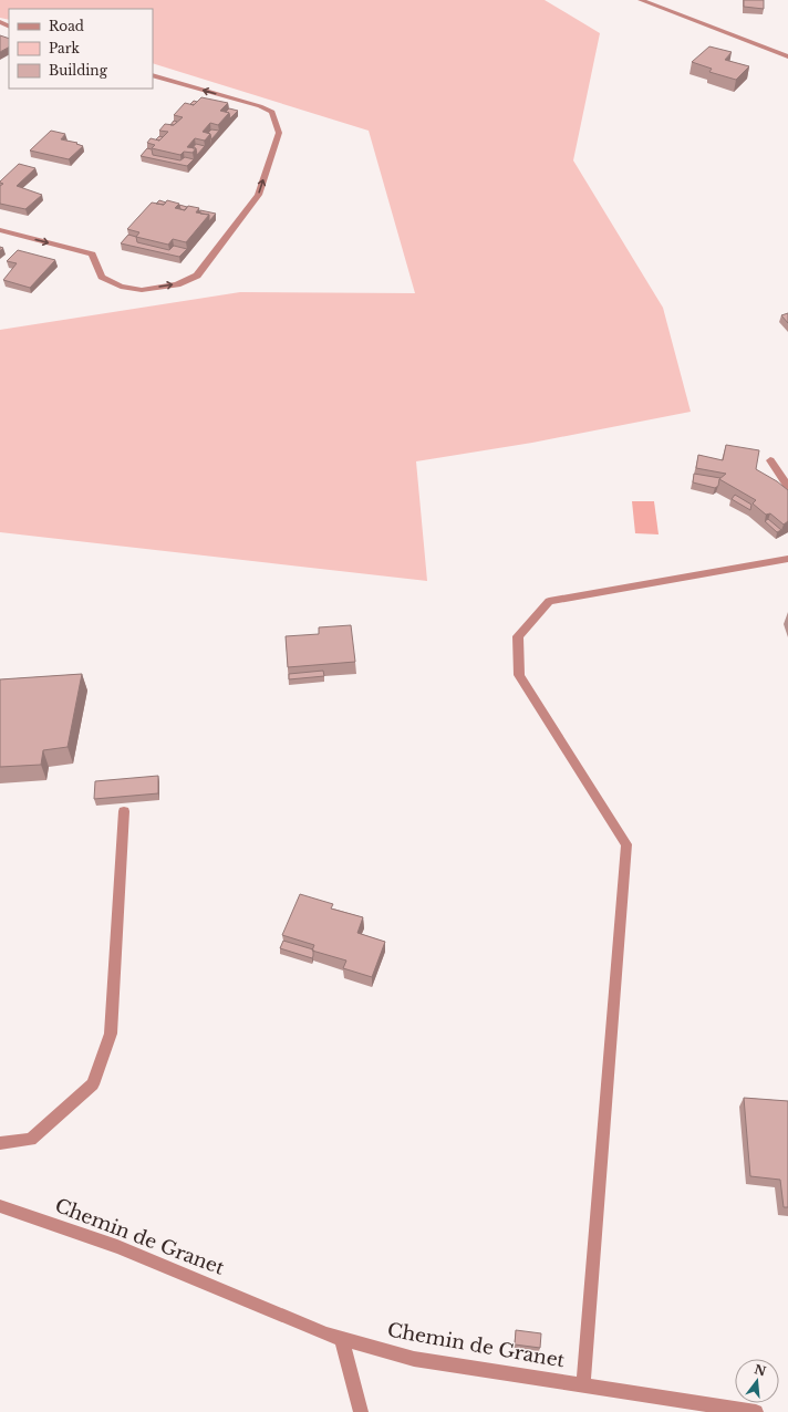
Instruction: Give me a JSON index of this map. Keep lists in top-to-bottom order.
{
  "streets": {
    "street": ["Chemin de Granet"]
  },
  "legend": ["Road", "Park", "Building"],
  "north": "top"
}
